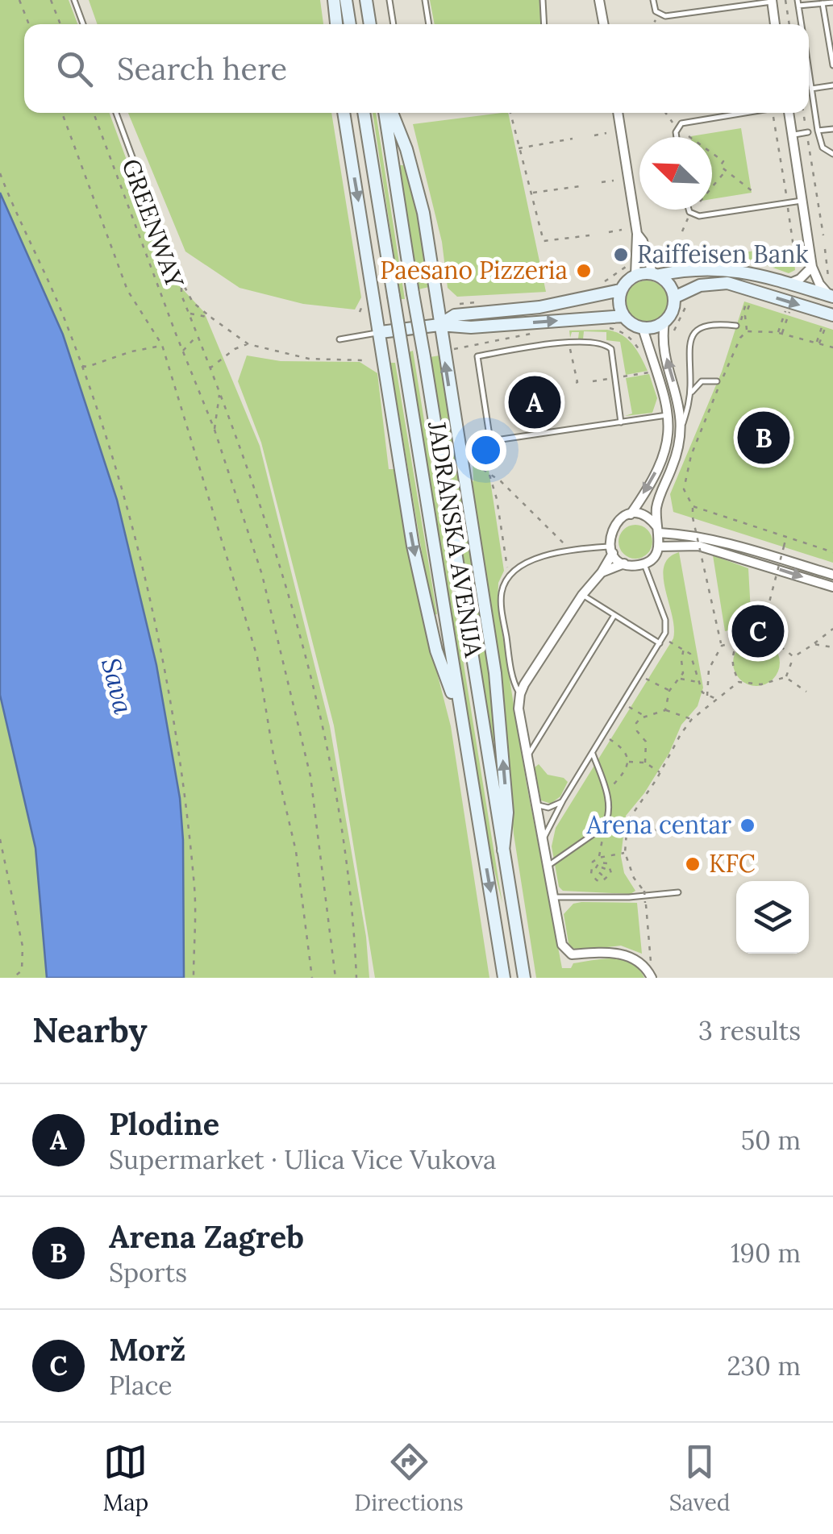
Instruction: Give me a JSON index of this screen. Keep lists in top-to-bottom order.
{
  "streets": {
    "main road": ["JADRANSKA AVENIJA"],
    "path": ["GREENWAY"]
  },
  "water": ["Sava"],
  "places": [
    "Raiffeisen Bank",
    "Paesano Pizzeria",
    "Arena centar",
    "KFC"
  ],
  "north": "top left",
  "page": {
    "search": "Search here",
    "pins": ["A", "B", "C"],
    "heading": ["Nearby", "3 results"],
    "list": [
      {
        "mark": "A",
        "name": "Plodine",
        "note": "Supermarket · Ulica Vice Vukova",
        "value": "50 m"
      },
      {
        "mark": "B",
        "name": "Arena Zagreb",
        "note": "Sports",
        "value": "190 m"
      },
      {
        "mark": "C",
        "name": "Morž",
        "note": "Place",
        "value": "230 m"
      }
    ],
    "nav": ["Map", "Directions", "Saved"]
  }
}
